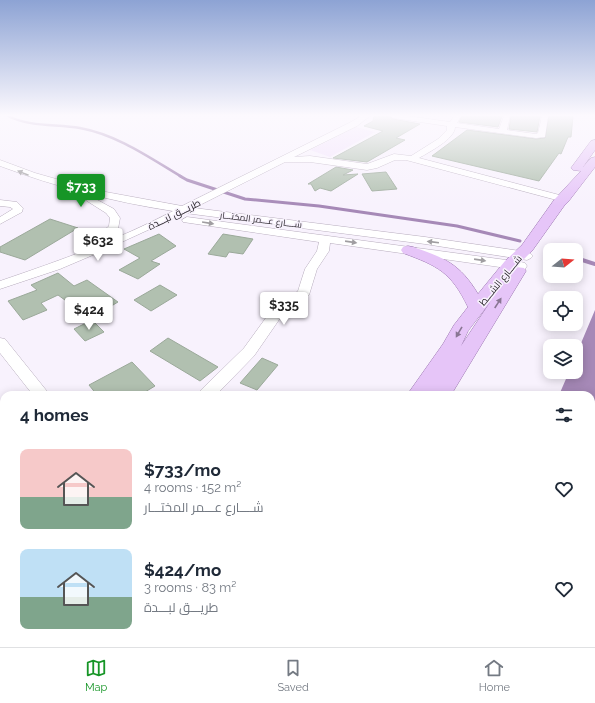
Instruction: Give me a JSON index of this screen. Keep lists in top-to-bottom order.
{
  "streets": {
    "main road": ["شــــارع الشـــط"],
    "street": ["طريـــق لبـــدة", "شــــارع عـــمر المختـــار"]
  },
  "crossings": [
    ["طريـــق لبـــدة", "شــــارع عـــمر المختـــار"],
    ["شــــارع عـــمر المختـــار", "شــــارع الشـــط"]
  ],
  "north": "right",
  "page": {
    "price": [
      "$733",
      "$632",
      "$335",
      "$424"
    ],
    "heading": "4 homes",
    "list": [
      {
        "name": "$733/mo",
        "note": "4 rooms · 152 m² · شــــارع عـــمر المختـــار"
      },
      {
        "name": "$424/mo",
        "note": "3 rooms · 83 m² · طريـــق لبـــدة"
      }
    ],
    "tabs": ["Map", "Saved", "Home"]
  }
}
